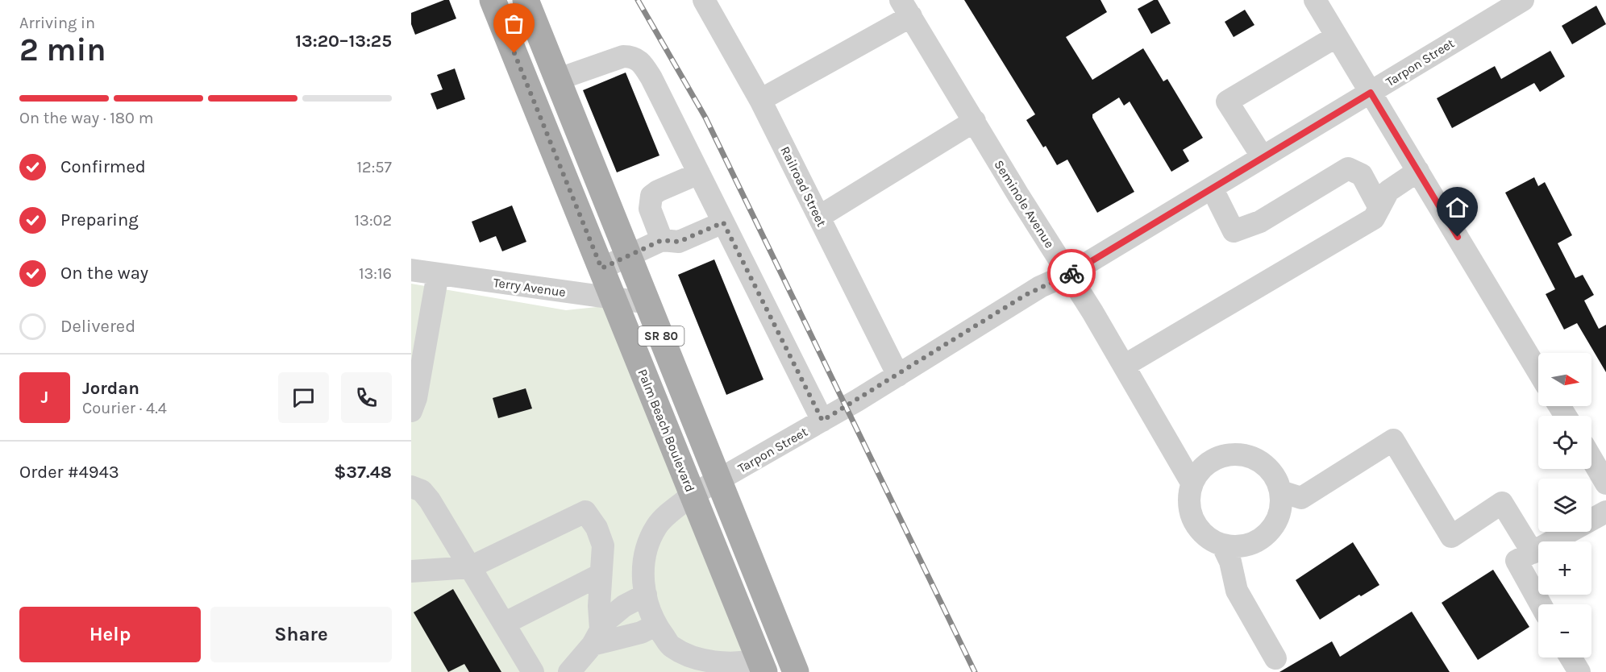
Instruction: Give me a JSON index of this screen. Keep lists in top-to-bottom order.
{
  "streets": {
    "main road": ["SR 80", "Palm Beach Boulevard"],
    "street": [
      "Tarpon Street",
      "Railroad Street",
      "Seminole Avenue",
      "Terry Avenue"
    ]
  },
  "crossings": [
    ["Tarpon Street", "Railroad Street"],
    ["Tarpon Street", "Seminole Avenue"],
    ["Tarpon Street", "SR 80"],
    ["Tarpon Street", "Palm Beach Boulevard"],
    ["Terry Avenue", "SR 80"],
    ["Terry Avenue", "Palm Beach Boulevard"]
  ],
  "north": "right",
  "page": {
    "heading": ["2 min", "Arriving in", "13:20–13:25"],
    "panel": [
      "Jordan",
      "Courier · 4.4",
      "Order #4943",
      "$37.48"
    ],
    "bar": "On the way · 180 m",
    "list": [
      ["Confirmed", "12:57"],
      ["Preparing", "13:02"],
      ["On the way", "13:16"],
      "Delivered"
    ],
    "map_buttons": ["+", "−"],
    "round": "J",
    "buttons": ["Help", "Share"]
  }
}
